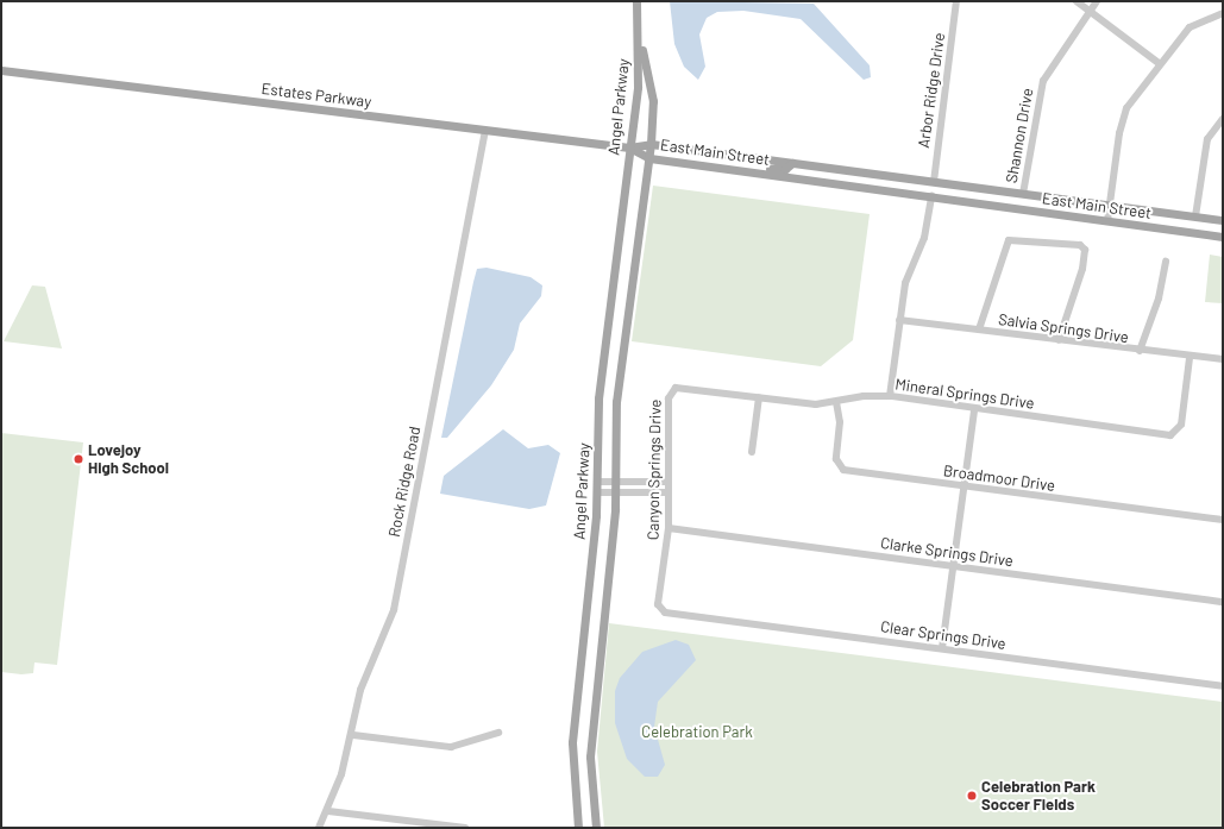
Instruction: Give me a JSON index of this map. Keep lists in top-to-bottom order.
{
  "streets": {
    "main road": ["Estates Parkway", "Angel Parkway", "East Main Street"],
    "street": [
      "Arbor Ridge Drive",
      "Shannon Drive",
      "Salvia Springs Drive",
      "Mineral Springs Drive",
      "Canyon Springs Drive",
      "Broadmoor Drive",
      "Rock Ridge Road",
      "Clarke Springs Drive",
      "Clear Springs Drive"
    ]
  },
  "crossings": [
    ["Arbor Ridge Drive", "East Main Street"],
    ["Estates Parkway", "Angel Parkway"],
    ["Estates Parkway", "East Main Street"],
    ["Estates Parkway", "Rock Ridge Road"],
    ["Angel Parkway", "East Main Street"],
    ["Shannon Drive", "East Main Street"],
    ["Salvia Springs Drive", "Mineral Springs Drive"],
    ["Mineral Springs Drive", "Canyon Springs Drive"],
    ["Mineral Springs Drive", "Broadmoor Drive"],
    ["Canyon Springs Drive", "Clarke Springs Drive"],
    ["Canyon Springs Drive", "Clear Springs Drive"]
  ],
  "parks": ["Celebration Park"],
  "places": ["Lovejoy High School", "Celebration Park Soccer Fields"]
}
